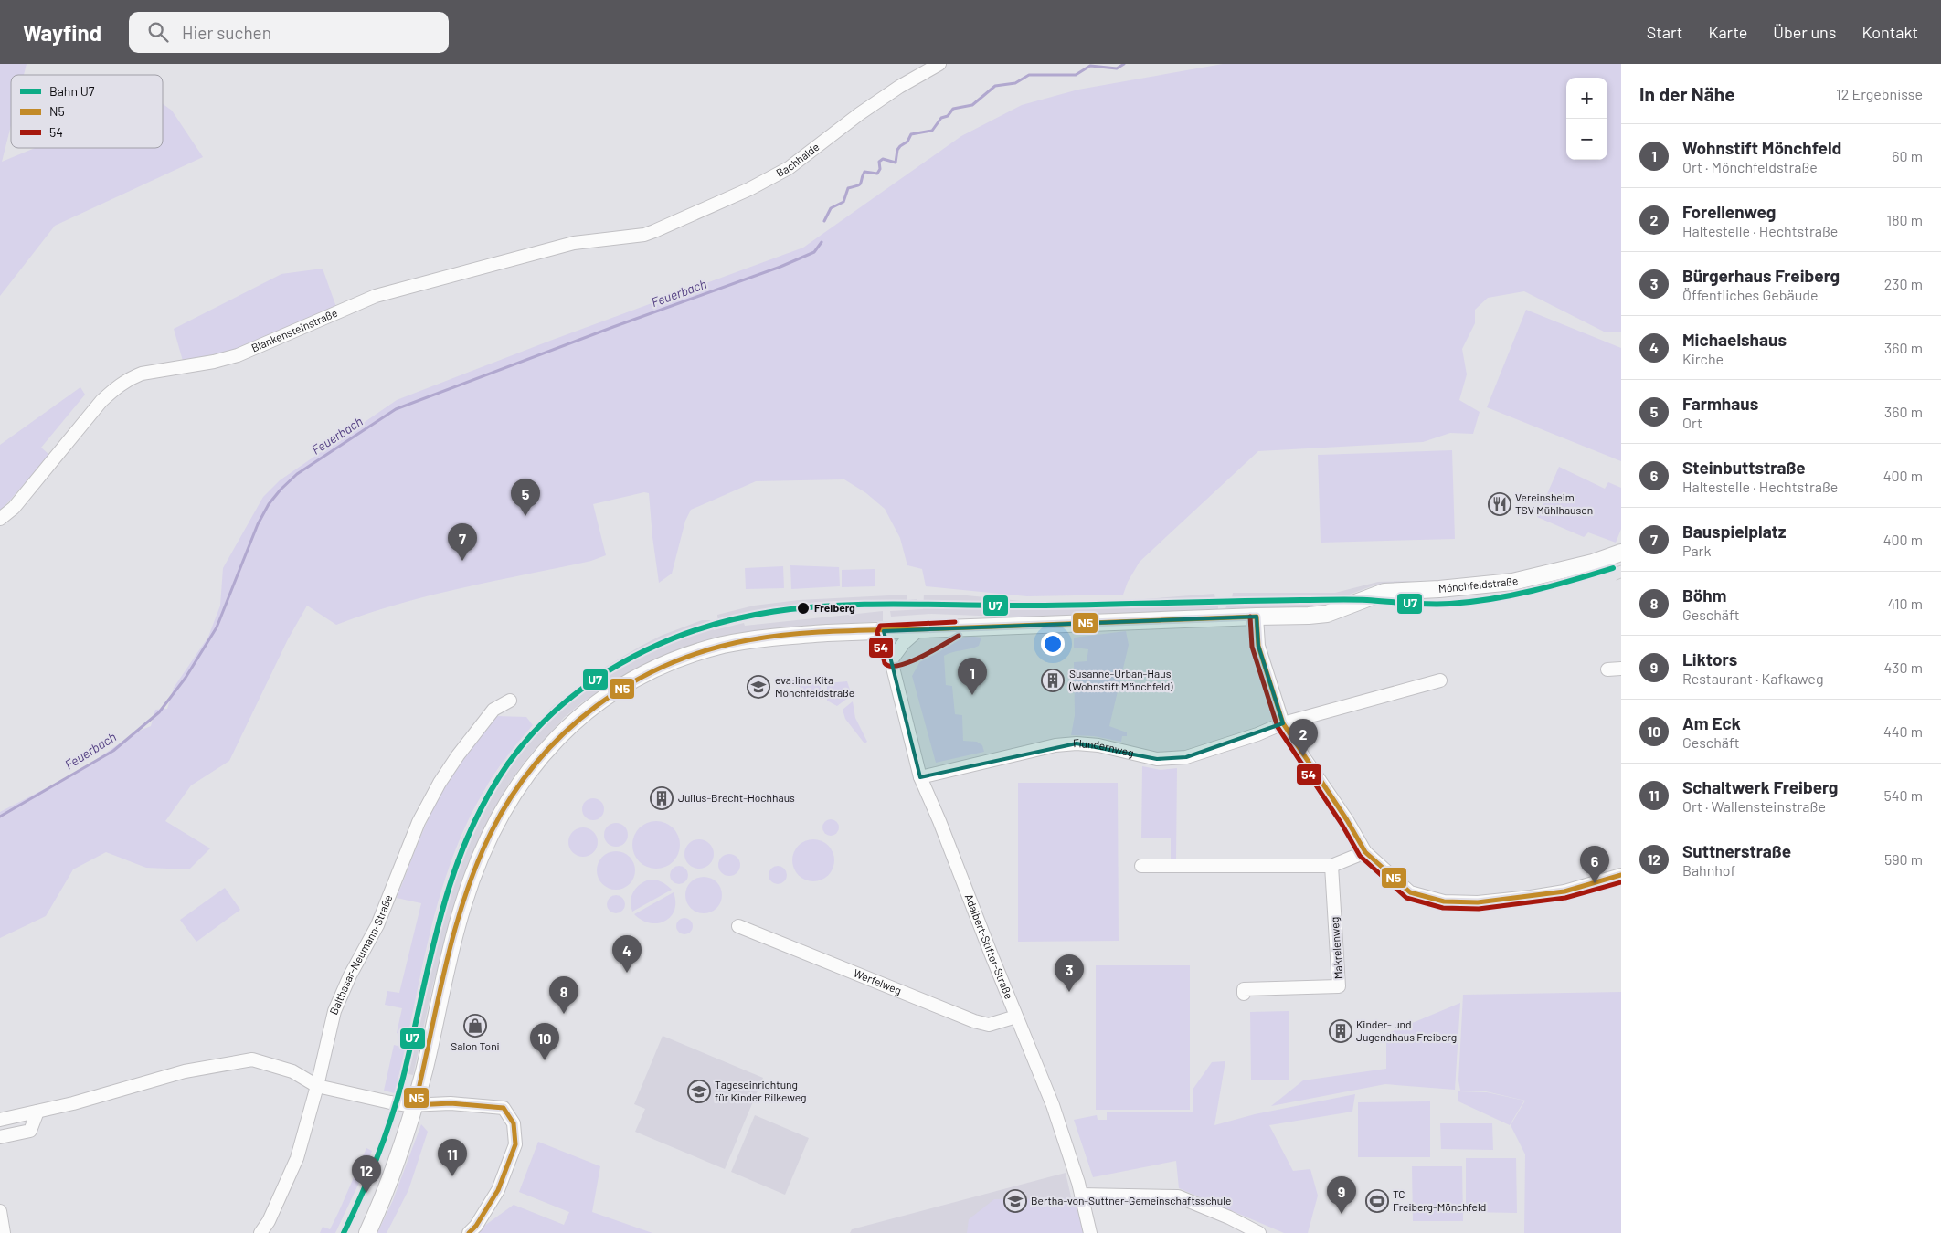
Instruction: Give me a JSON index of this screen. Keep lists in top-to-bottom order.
{
  "streets": {
    "main road": ["Mönchfeldstraße"],
    "street": [
      "Bachhalde",
      "Blankensteinstraße",
      "Flundernweg",
      "Adalbert-Stifter-Straße",
      "Makrelenweg",
      "Balthasar-Neumann-Straße",
      "Werfelweg"
    ]
  },
  "crossings": [
    ["Bachhalde", "Blankensteinstraße"],
    ["Mönchfeldstraße", "Adalbert-Stifter-Straße"],
    ["Flundernweg", "Adalbert-Stifter-Straße"],
    ["Adalbert-Stifter-Straße", "Werfelweg"]
  ],
  "water": ["Feuerbach"],
  "places": {
    "restaurant": ["Vereinsheim TSV Mühlhausen"],
    "other": ["Freiberg"],
    "building": ["Susanne-Urban-Haus (Wohnstift Mönchfeld)", "Julius-Brecht-Hochhaus", "Kinder- und Jugendhaus Freiberg"],
    "school or university": ["eva:lino Kita Mönchfeldstraße", "Tageseinrichtung für Kinder Rilkeweg", "Bertha-von-Suttner-Gemeinschaftsschule"],
    "shop": ["Salon Toni"],
    "sports": ["TC Freiberg-Mönchfeld"]
  },
  "lines": ["rail line U7", "transit line N5", "transit line 54"],
  "legend": ["Bahn U7", "N5", "54"],
  "page": {
    "header": "Wayfind",
    "search": "Hier suchen",
    "nav": [
      "Start",
      "Karte",
      "Über uns",
      "Kontakt"
    ],
    "heading": ["In der Nähe", "12 Ergebnisse"],
    "map_buttons": ["+", "−"],
    "list": [
      {
        "mark": "1",
        "name": "Wohnstift Mönchfeld",
        "note": "Ort · Mönchfeldstraße",
        "value": "60 m"
      },
      {
        "mark": "2",
        "name": "Forellenweg",
        "note": "Haltestelle · Hechtstraße",
        "value": "180 m"
      },
      {
        "mark": "3",
        "name": "Bürgerhaus Freiberg",
        "note": "Öffentliches Gebäude",
        "value": "230 m"
      },
      {
        "mark": "4",
        "name": "Michaelshaus",
        "note": "Kirche",
        "value": "360 m"
      },
      {
        "mark": "5",
        "name": "Farmhaus",
        "note": "Ort",
        "value": "360 m"
      },
      {
        "mark": "6",
        "name": "Steinbuttstraße",
        "note": "Haltestelle · Hechtstraße",
        "value": "400 m"
      },
      {
        "mark": "7",
        "name": "Bauspielplatz",
        "note": "Park",
        "value": "400 m"
      },
      {
        "mark": "8",
        "name": "Böhm",
        "note": "Geschäft",
        "value": "410 m"
      },
      {
        "mark": "9",
        "name": "Liktors",
        "note": "Restaurant · Kafkaweg",
        "value": "430 m"
      },
      {
        "mark": "10",
        "name": "Am Eck",
        "note": "Geschäft",
        "value": "440 m"
      },
      {
        "mark": "11",
        "name": "Schaltwerk Freiberg",
        "note": "Ort · Wallensteinstraße",
        "value": "540 m"
      },
      {
        "mark": "12",
        "name": "Suttnerstraße",
        "note": "Bahnhof",
        "value": "590 m"
      }
    ],
    "pins": [
      "5",
      "7",
      "1",
      "2",
      "6",
      "4",
      "3",
      "8",
      "10",
      "11",
      "12",
      "9"
    ]
  }
}
